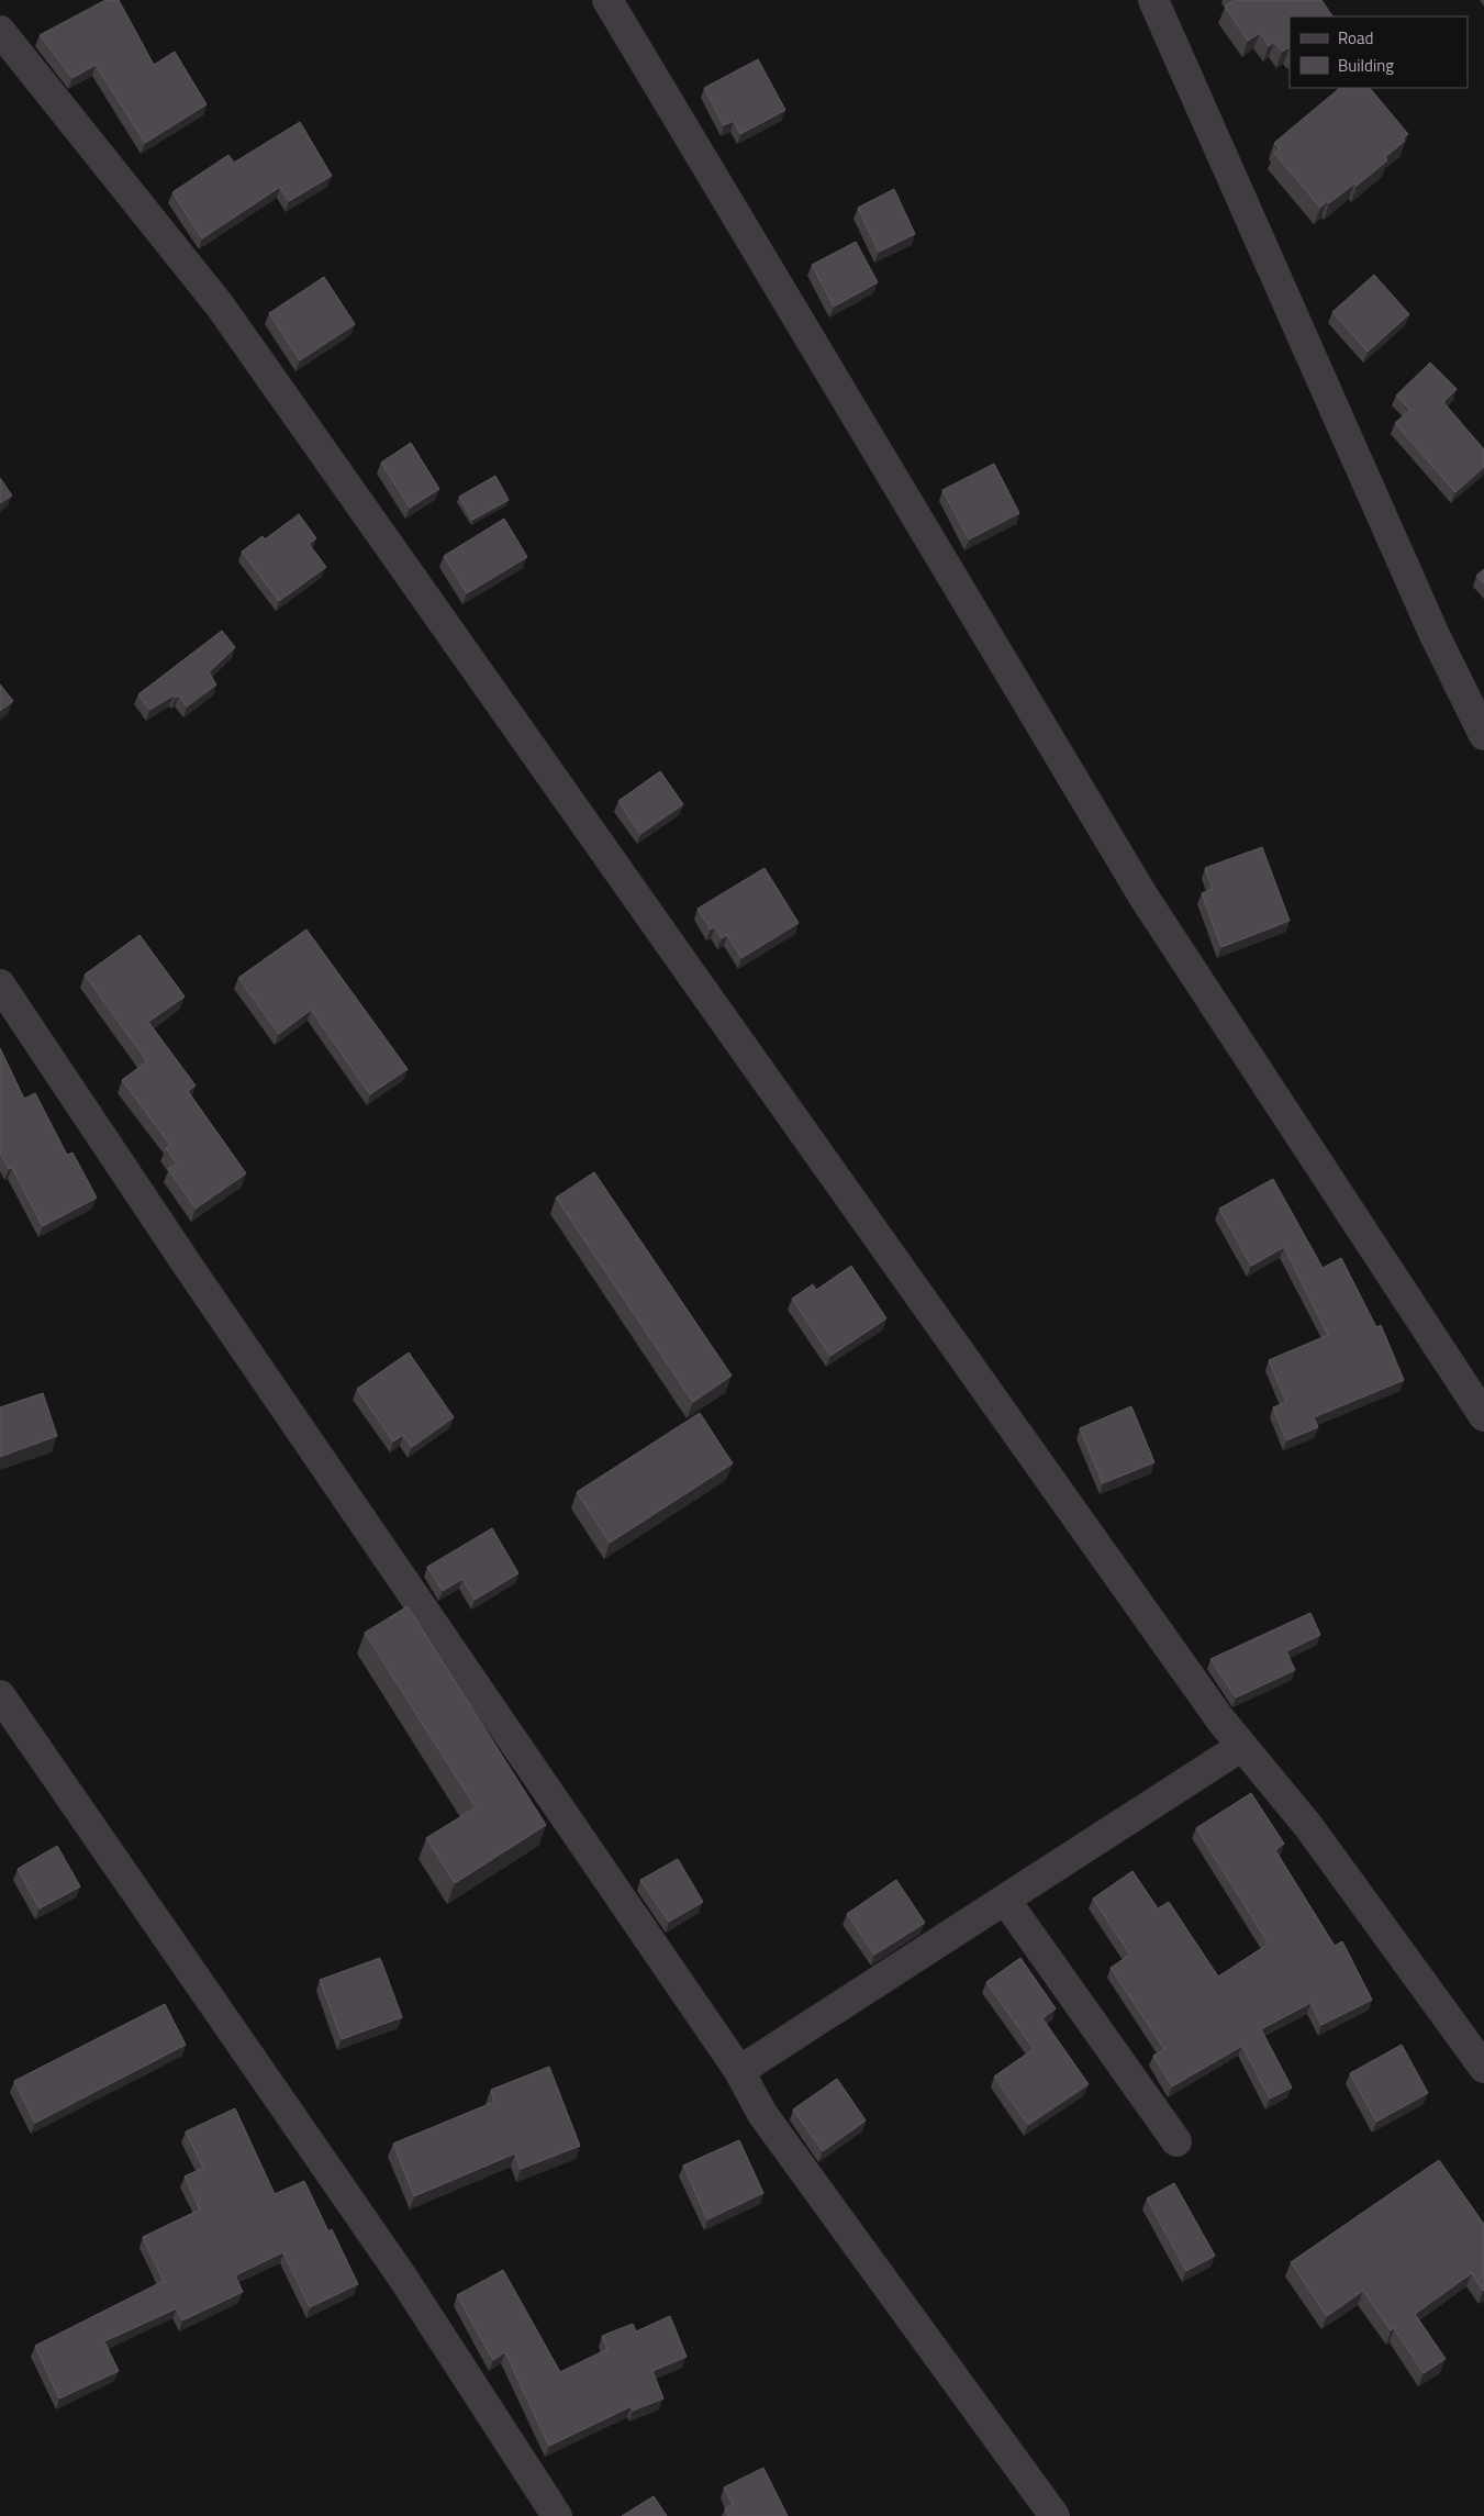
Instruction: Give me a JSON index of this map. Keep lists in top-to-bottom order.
{
  "legend": ["Road", "Building"]
}
